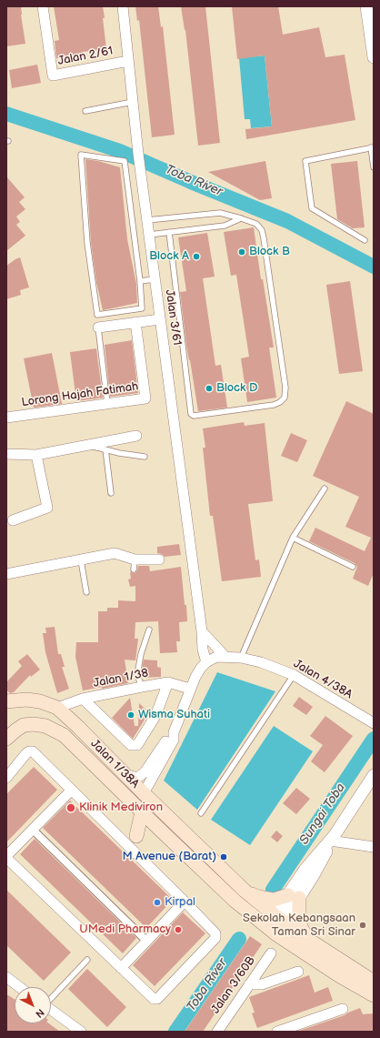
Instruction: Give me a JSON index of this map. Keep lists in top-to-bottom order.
{
  "streets": {
    "main road": ["Jalan 1/38A"],
    "street": [
      "Jalan 2/61",
      "Jalan 3/61",
      "Lorong Hajah Fatimah",
      "Jalan 1/38",
      "Jalan 4/38A",
      "Jalan 3/60B"
    ]
  },
  "crossings": [
    ["Jalan 2/61", "Jalan 3/61"],
    ["Jalan 3/61", "Jalan 4/38A"],
    ["Jalan 1/38", "Jalan 1/38A"]
  ],
  "water": ["Toba River", "Sungai Toba"],
  "places": [
    "Block B",
    "Block A",
    "Block D",
    "Wisma Suhati",
    "Klinik Mediviron",
    "M Avenue (Barat)",
    "Kirpal",
    "Sekolah Kebangsaan Taman Sri Sinar",
    "UMedi Pharmacy"
  ],
  "north": "bottom right"
}
